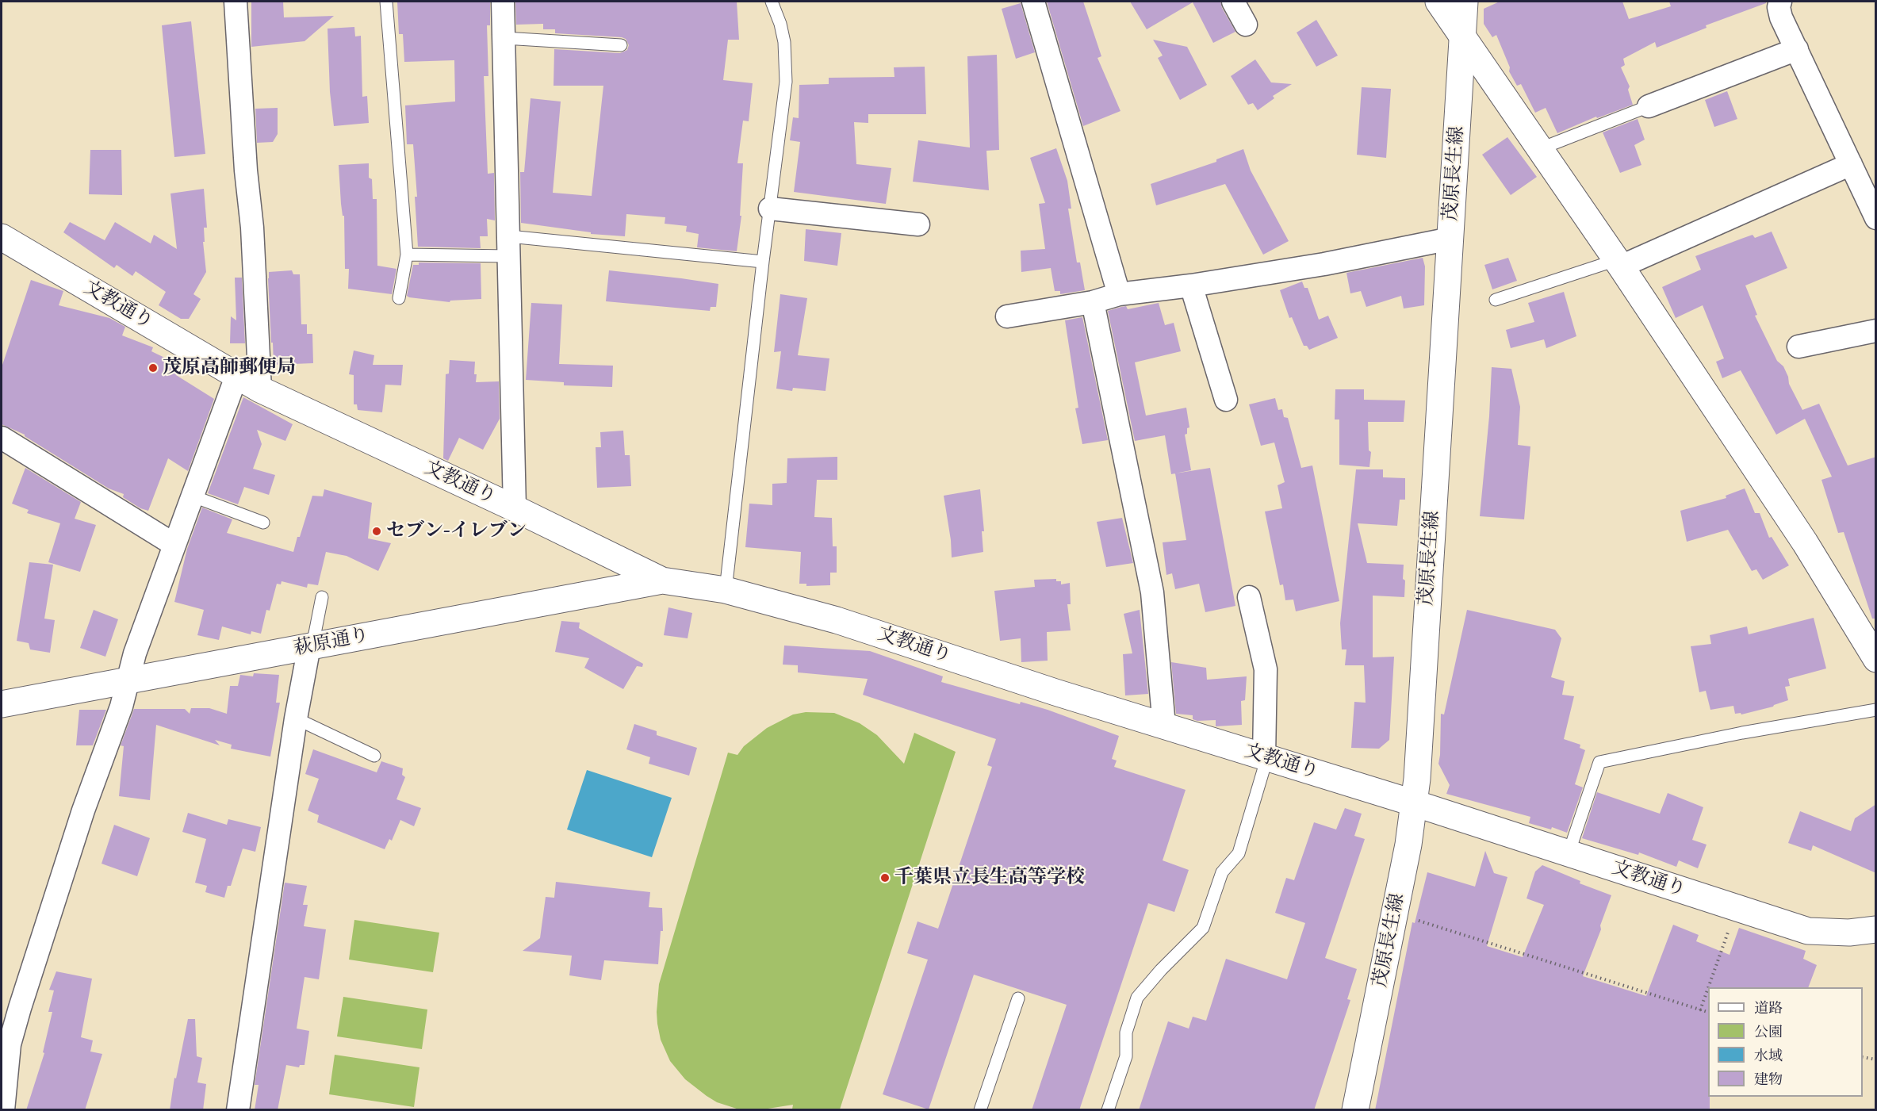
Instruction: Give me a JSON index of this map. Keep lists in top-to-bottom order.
{
  "streets": {
    "street": ["茂原長生線", "文教通り", "萩原通り"]
  },
  "crossings": [
    ["茂原長生線", "文教通り"],
    ["文教通り", "萩原通り"]
  ],
  "places": ["茂原高師郵便局", "セブン-イレブン", "千葉県立長生高等学校"],
  "legend": [
    "道路",
    "公園",
    "水域",
    "建物"
  ]
}
